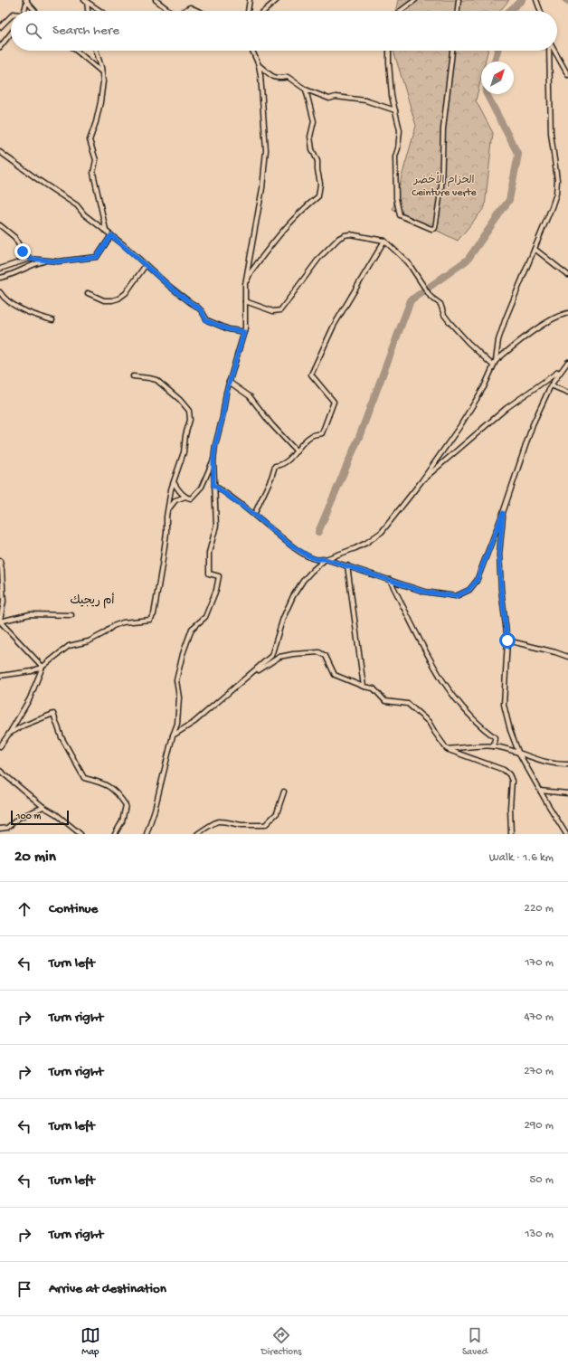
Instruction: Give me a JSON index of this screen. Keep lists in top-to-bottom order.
{
  "districts": ["أم ريجيك"],
  "parks": ["الحزام الأخضر Ceinture verte"],
  "scale_bar": "100 m",
  "north": "top right",
  "page": {
    "search": "Search here",
    "scale": "100 m",
    "heading": ["20 min", "Walk · 1.6 km"],
    "list": [
      ["Continue", "220 m"],
      ["Turn left", "170 m"],
      ["Turn right", "470 m"],
      ["Turn right", "270 m"],
      ["Turn left", "290 m"],
      ["Turn left", "50 m"],
      ["Turn right", "130 m"],
      "Arrive at destination"
    ],
    "nav": ["Map", "Directions", "Saved"]
  }
}
